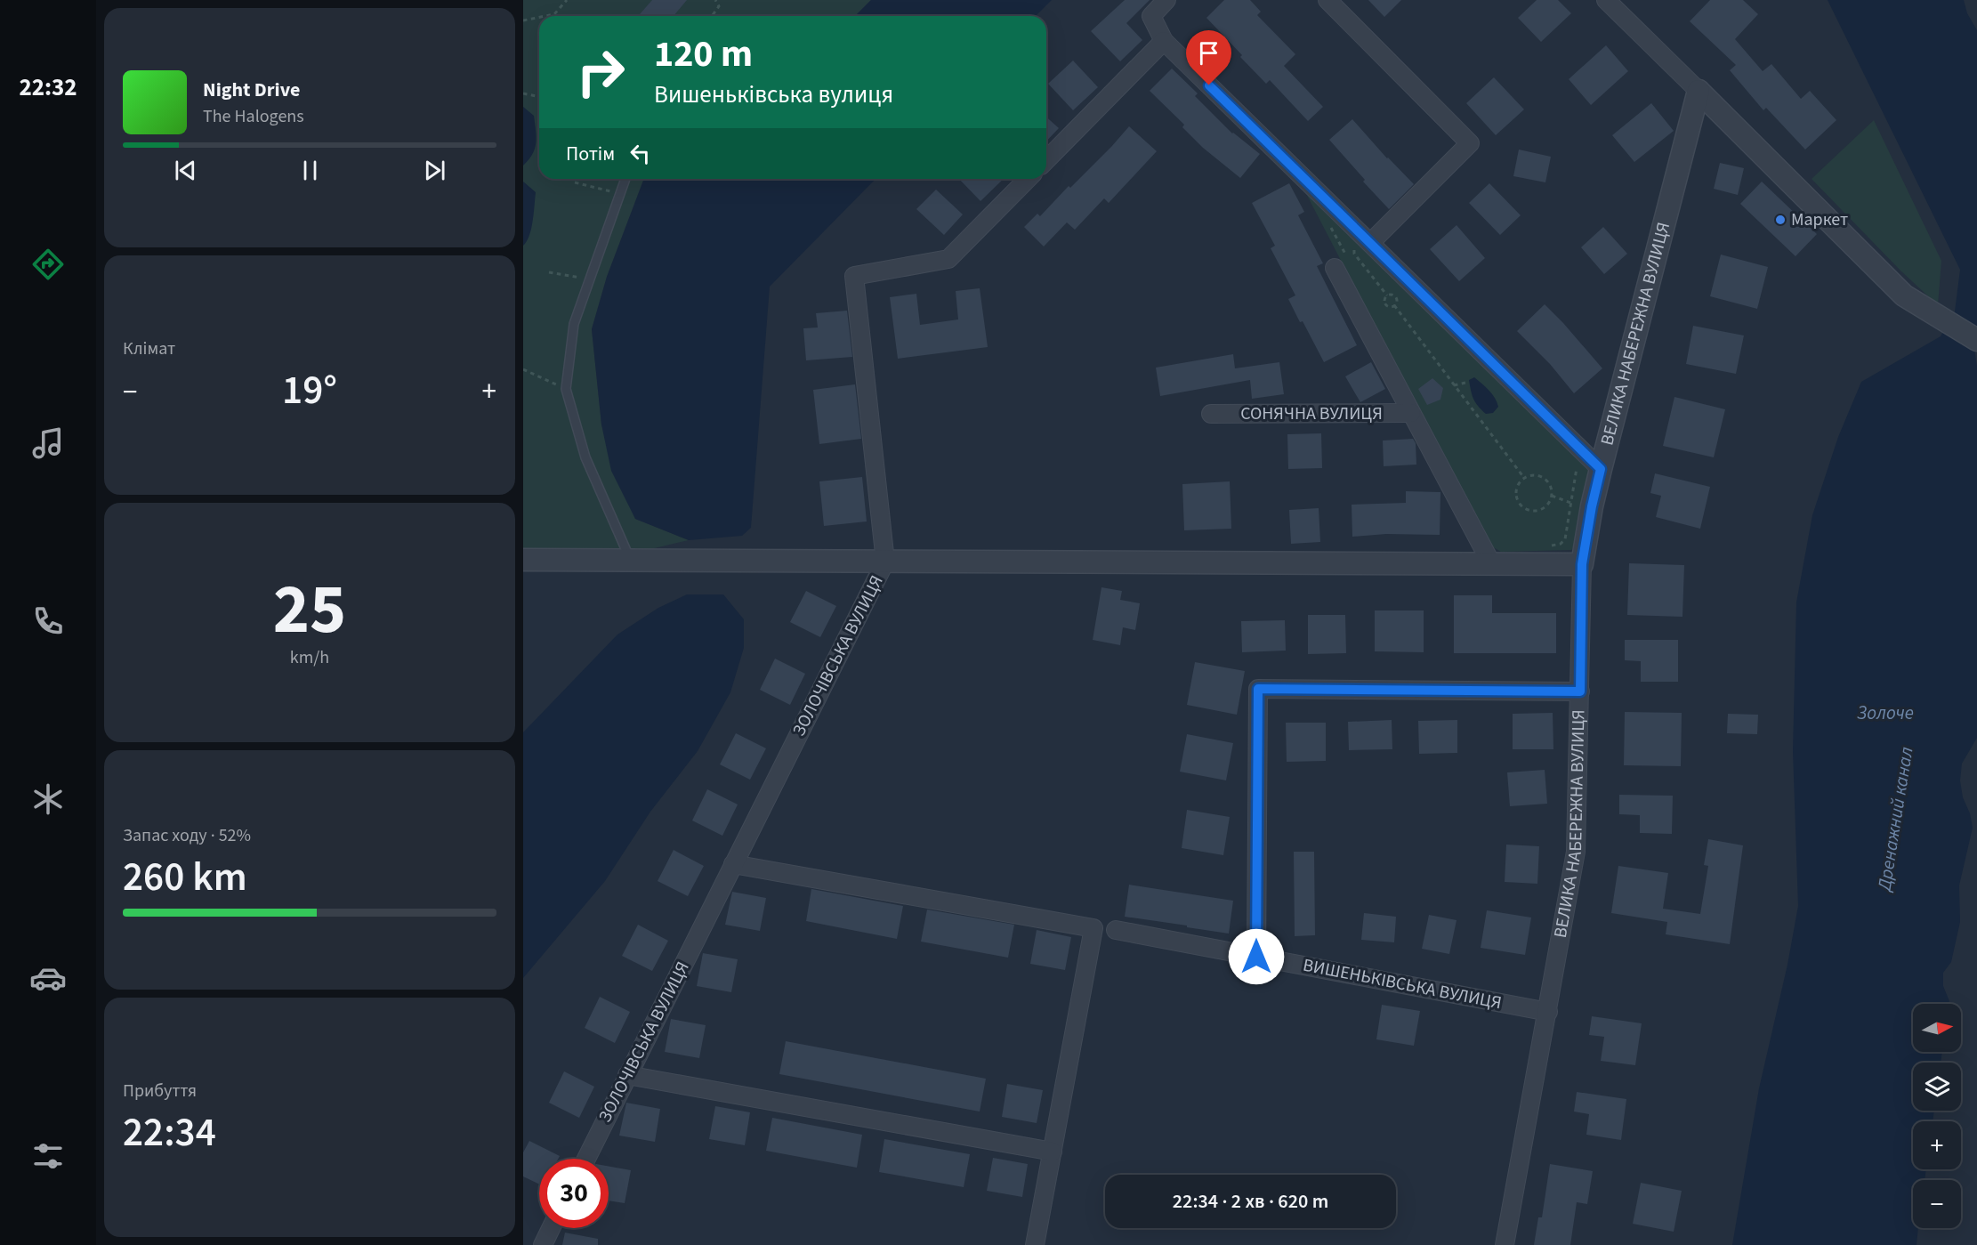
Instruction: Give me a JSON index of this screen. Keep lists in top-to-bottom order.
{
  "streets": {
    "street": [
      "ВЕЛИКА НАБЕРЕЖНА ВУЛИЦЯ",
      "СОНЯЧНА ВУЛИЦЯ",
      "ЗОЛОЧІВСЬКА ВУЛИЦЯ",
      "ВИШЕНЬКІВСЬКА ВУЛИЦЯ"
    ]
  },
  "crossings": [
    ["ВЕЛИКА НАБЕРЕЖНА ВУЛИЦЯ", "ВИШЕНЬКІВСЬКА ВУЛИЦЯ"]
  ],
  "water": ["Золоче", "Дренажний канал"],
  "places": ["Маркет"],
  "north": "right",
  "page": {
    "tabs": "22:32",
    "turn": ["120 m", "Вишеньківська вулиця"],
    "song": ["Night Drive", "The Halogens"],
    "then": "Потім",
    "tile": [
      "Клімат",
      ["25", "km/h"],
      ["Запас ходу · 52%", "260 km"],
      ["Прибуття", "22:34"]
    ],
    "heat": ["−", "19°", "+"],
    "map_buttons": ["+", "−"],
    "limit": "30",
    "trip": "22:34 · 2 хв · 620 m"
  }
}
